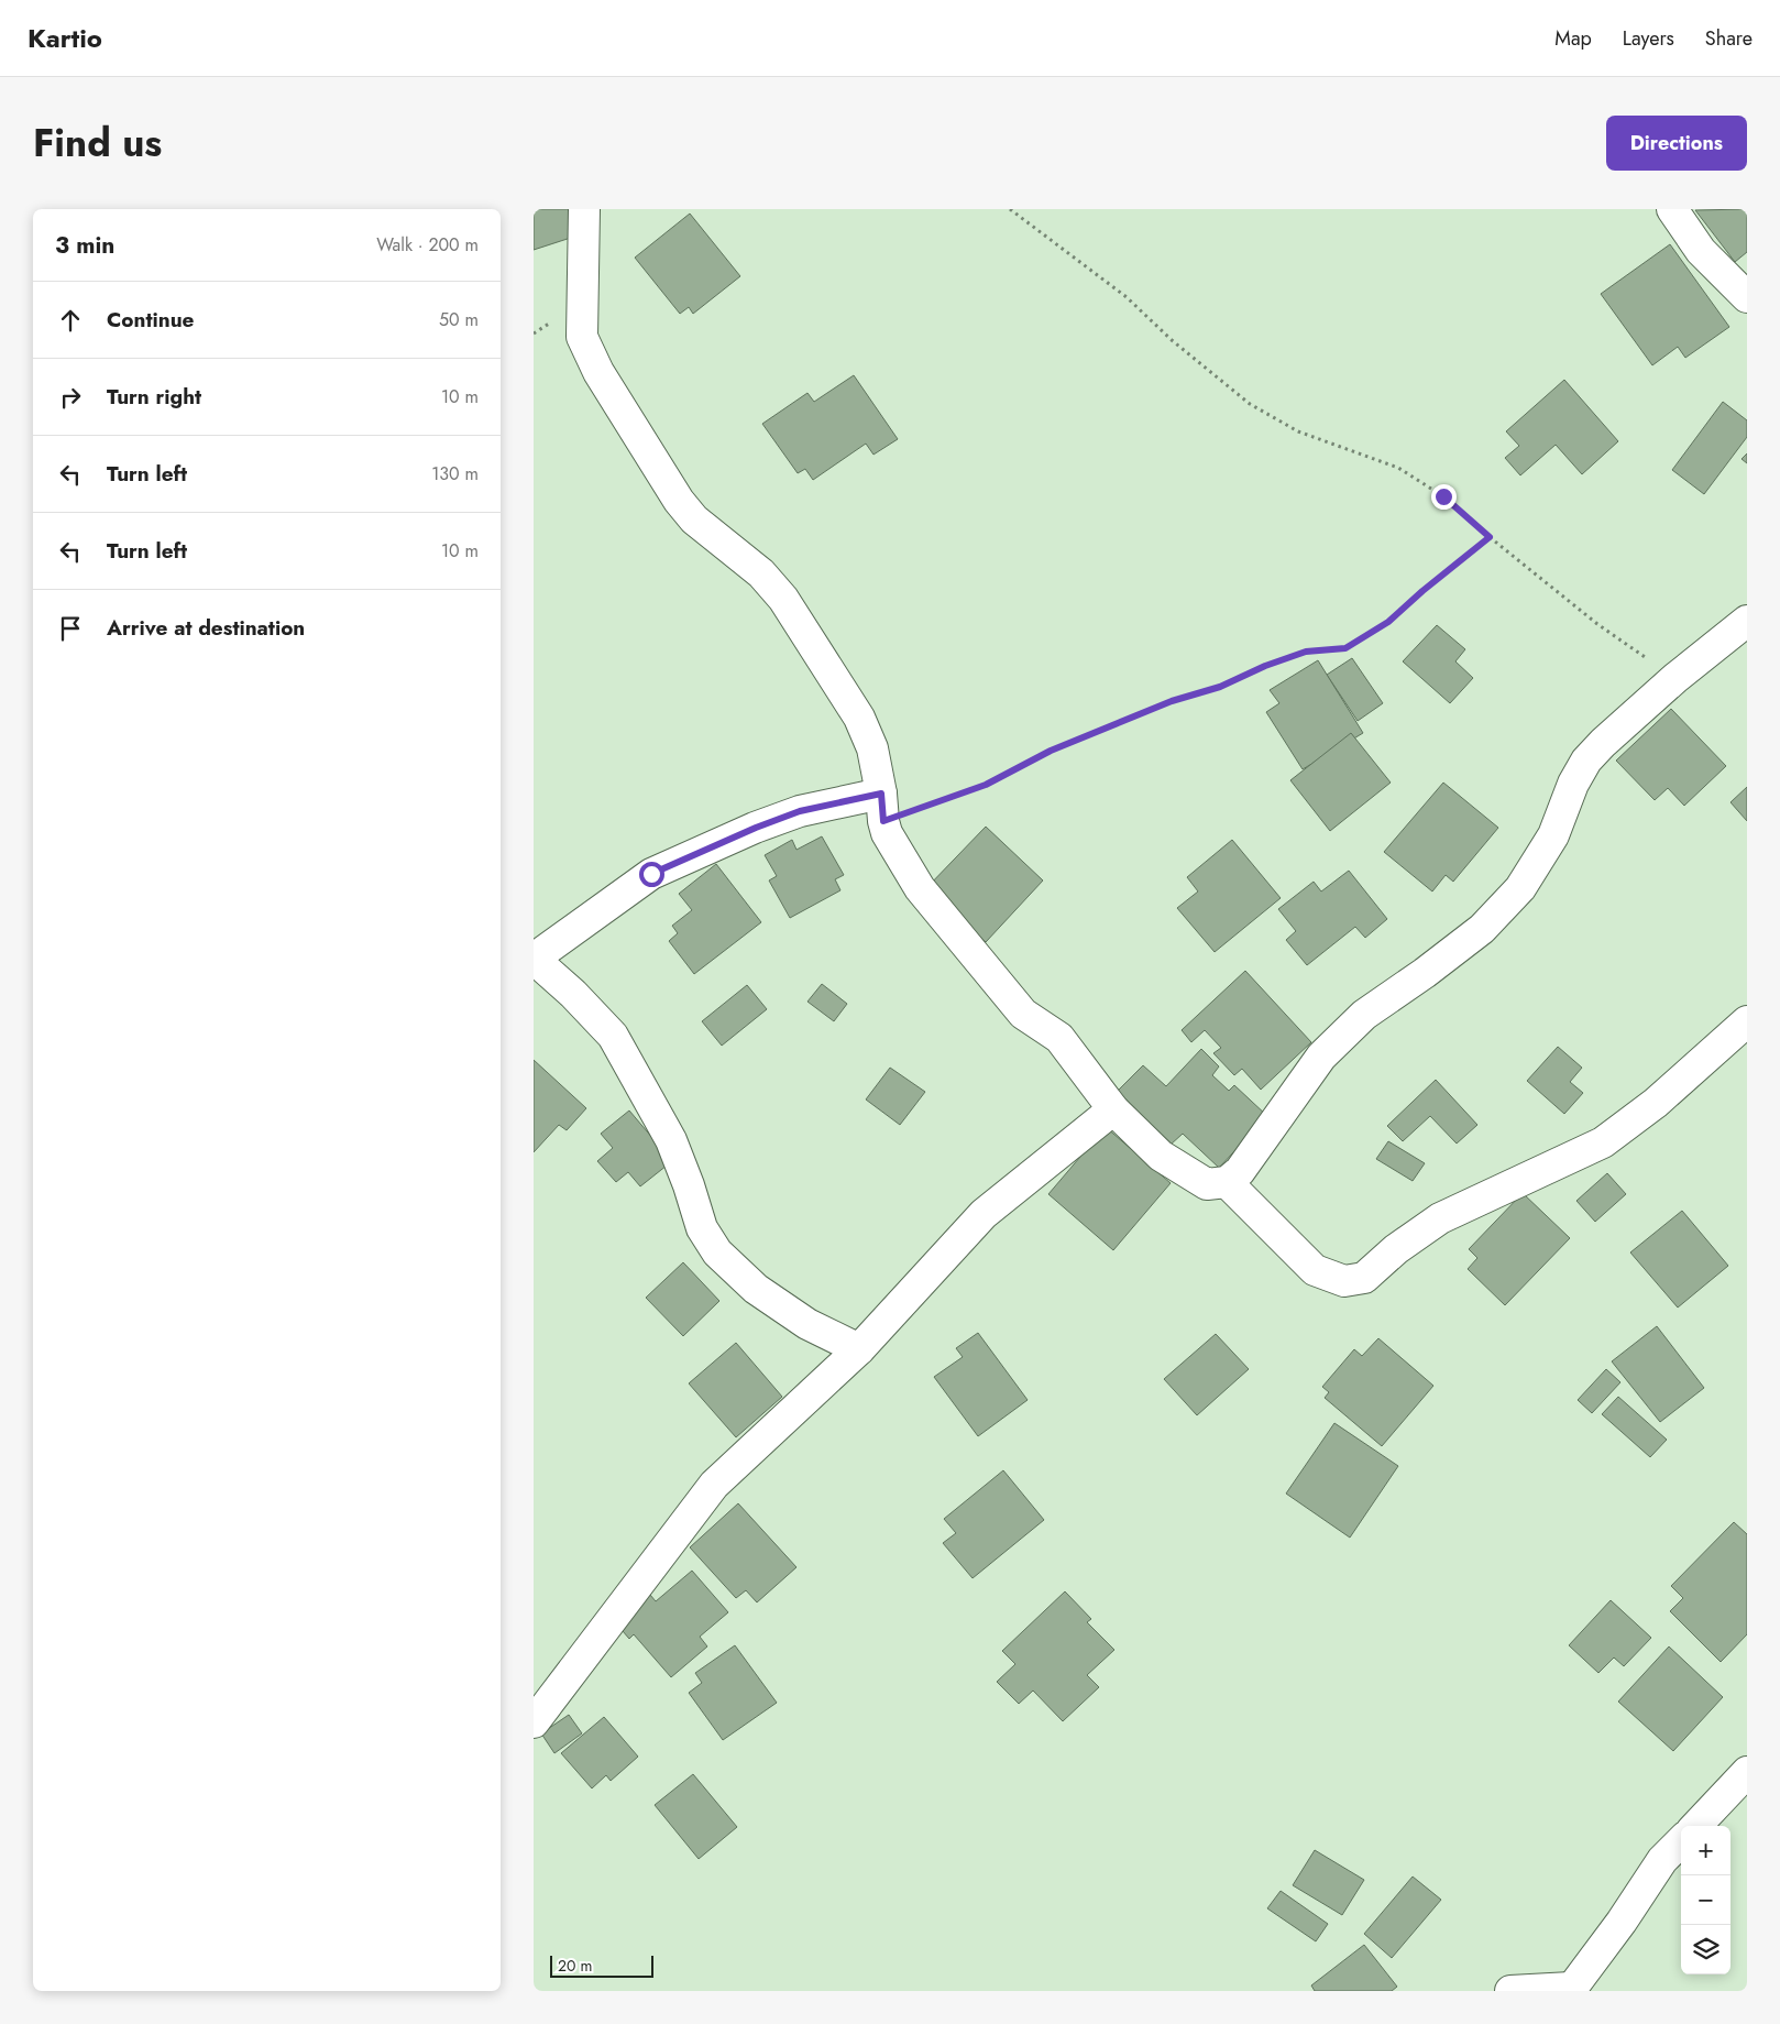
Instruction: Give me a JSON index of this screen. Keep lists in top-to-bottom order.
{
  "scale_bar": "20 m",
  "page": {
    "header": "Kartio",
    "nav": ["Map", "Layers", "Share"],
    "title": "Find us",
    "buttons": "Directions",
    "heading": ["3 min", "Walk · 200 m"],
    "list": [
      ["Continue", "50 m"],
      ["Turn right", "10 m"],
      ["Turn left", "130 m"],
      ["Turn left", "10 m"],
      "Arrive at destination"
    ],
    "map_buttons": ["+", "−"],
    "scale": "20 m"
  }
}
